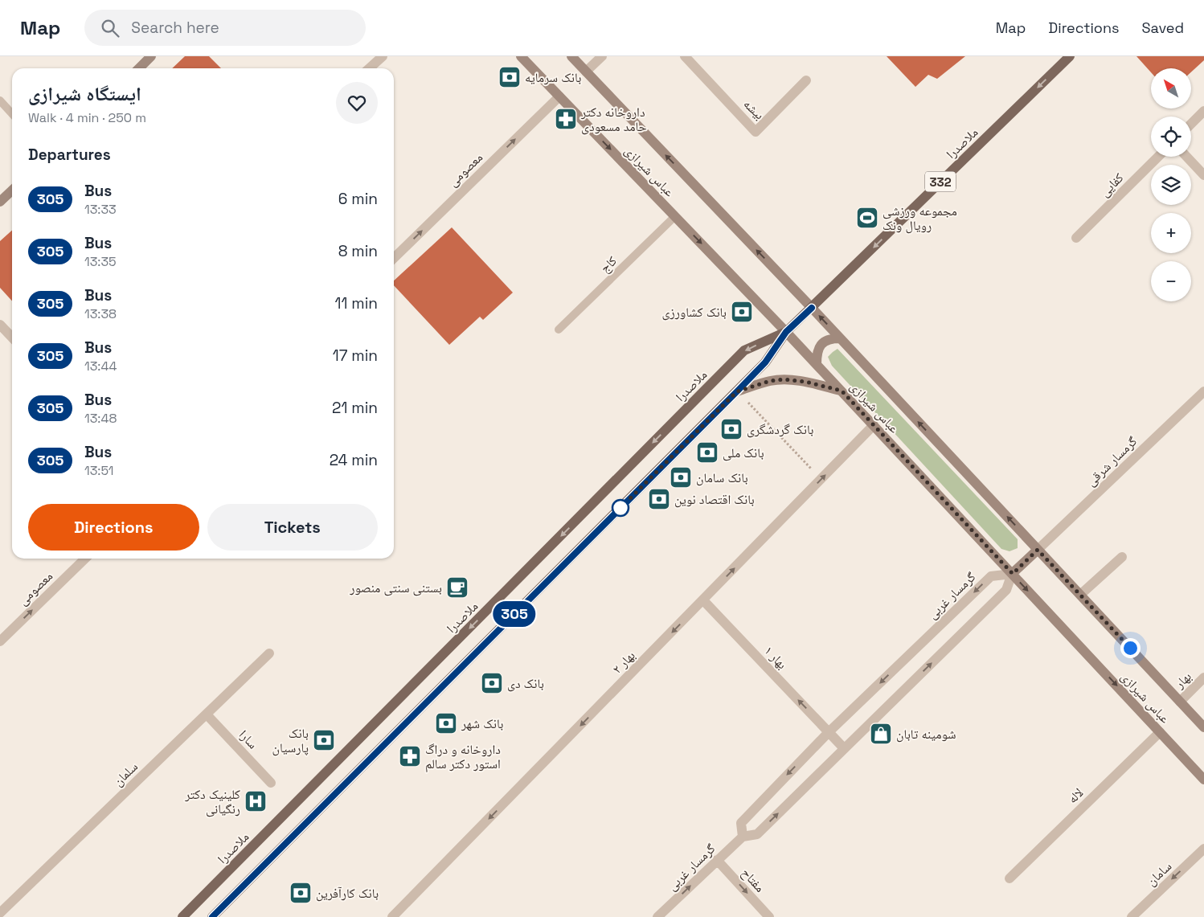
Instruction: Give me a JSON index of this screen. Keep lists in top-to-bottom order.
{
  "streets": {
    "main road": ["ملاصدرا", "عباس شیرازی", "332"],
    "street": [
      "بیشه",
      "معصومی",
      "کفایی",
      "گرمسار شرقی",
      "گرمسار غربی",
      "بهار ۱",
      "بهار ۲",
      "بهار",
      "سارا",
      "سلمان",
      "لاله",
      "سامان",
      "مفتاح"
    ],
    "lane": ["کاج"]
  },
  "crossings": [
    ["ملاصدرا", "عباس شیرازی"],
    ["معصومی", "عباس شیرازی"],
    ["عباس شیرازی", "کاج"],
    ["عباس شیرازی", "گرمسار شرقی"],
    ["عباس شیرازی", "گرمسار غربی"],
    ["عباس شیرازی", "بهار ۲"],
    ["عباس شیرازی", "بهار"],
    ["عباس شیرازی", "لاله"],
    ["گرمسار غربی", "بهار ۱"],
    ["گرمسار غربی", "مفتاح"],
    ["بهار ۱", "بهار ۲"],
    ["سارا", "سلمان"]
  ],
  "one_way": [
    "معصومی",
    "بهار ۱",
    "سامان",
    "مفتاح"
  ],
  "places": {
    "bank": [
      "بانک سرمایه",
      "بانک کشاورزی",
      "بانک گردشگری",
      "بانک ملی",
      "بانک سامان",
      "بانک اقتصاد نوین",
      "بانک دی",
      "بانک شهر",
      "بانک پارسیان",
      "بانک کارآفرین"
    ],
    "pharmacy": ["داروخانه دکتر حامد مسعودی", "داروخانه و دراگ استور دکتر سالم"],
    "sports": ["مجموعه ورزشی رویال ونک"],
    "cafe": ["بستنی سنتی منصور"],
    "shop": ["شومینه تابان"],
    "hospital": ["کلینیک دکتر رنگیانی"]
  },
  "lines": ["bus line 305"],
  "north": "top left",
  "page": {
    "header": "Map",
    "search": "Search here",
    "nav": ["Map", "Directions", "Saved"],
    "on_map": "305",
    "map_buttons": ["+", "−"],
    "heading": [
      ["ایستگاه شیرازی", "Walk · 4 min · 250 m"],
      "Departures"
    ],
    "list": [
      {
        "mark": "305",
        "name": "Bus",
        "note": "13:33",
        "value": "6 min"
      },
      {
        "mark": "305",
        "name": "Bus",
        "note": "13:35",
        "value": "8 min"
      },
      {
        "mark": "305",
        "name": "Bus",
        "note": "13:38",
        "value": "11 min"
      },
      {
        "mark": "305",
        "name": "Bus",
        "note": "13:44",
        "value": "17 min"
      },
      {
        "mark": "305",
        "name": "Bus",
        "note": "13:48",
        "value": "21 min"
      },
      {
        "mark": "305",
        "name": "Bus",
        "note": "13:51",
        "value": "24 min"
      }
    ],
    "buttons": ["Directions", "Tickets"]
  }
}
